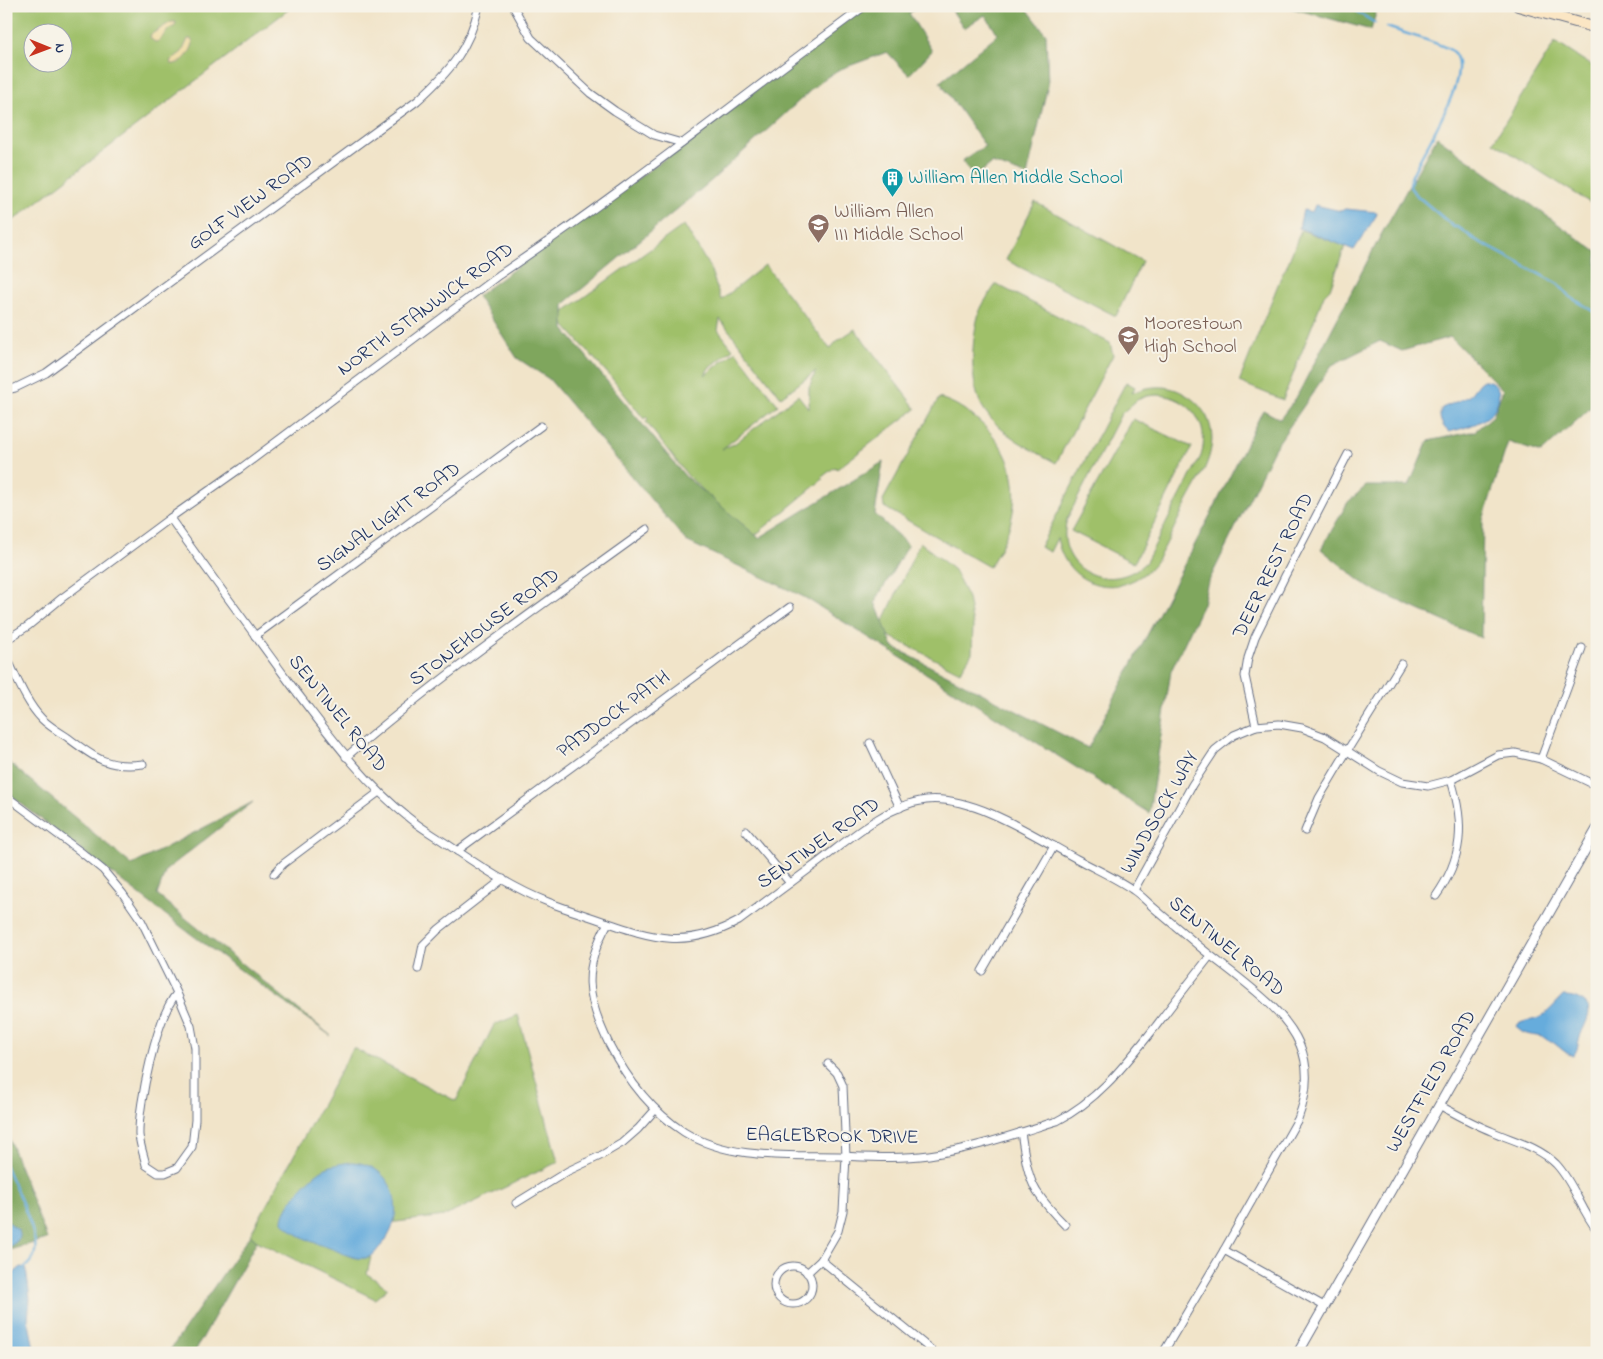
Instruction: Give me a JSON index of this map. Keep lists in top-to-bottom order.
{
  "streets": {
    "street": [
      "GOLF VIEW ROAD",
      "NORTH STANWICK ROAD",
      "SIGNAL LIGHT ROAD",
      "DEER REST ROAD",
      "STONEHOUSE ROAD",
      "SENTINEL ROAD",
      "PADDOCK PATH",
      "WINDSOCK WAY",
      "WESTFIELD ROAD",
      "EAGLEBROOK DRIVE"
    ]
  },
  "crossings": [
    ["NORTH STANWICK ROAD", "SENTINEL ROAD"],
    ["SIGNAL LIGHT ROAD", "SENTINEL ROAD"],
    ["DEER REST ROAD", "WINDSOCK WAY"],
    ["STONEHOUSE ROAD", "SENTINEL ROAD"],
    ["SENTINEL ROAD", "PADDOCK PATH"],
    ["SENTINEL ROAD", "WINDSOCK WAY"],
    ["SENTINEL ROAD", "EAGLEBROOK DRIVE"]
  ],
  "places": {
    "building": ["William Allen Middle School"],
    "school or university": ["William Allen III Middle School", "Moorestown High School"]
  },
  "north": "right"
}
